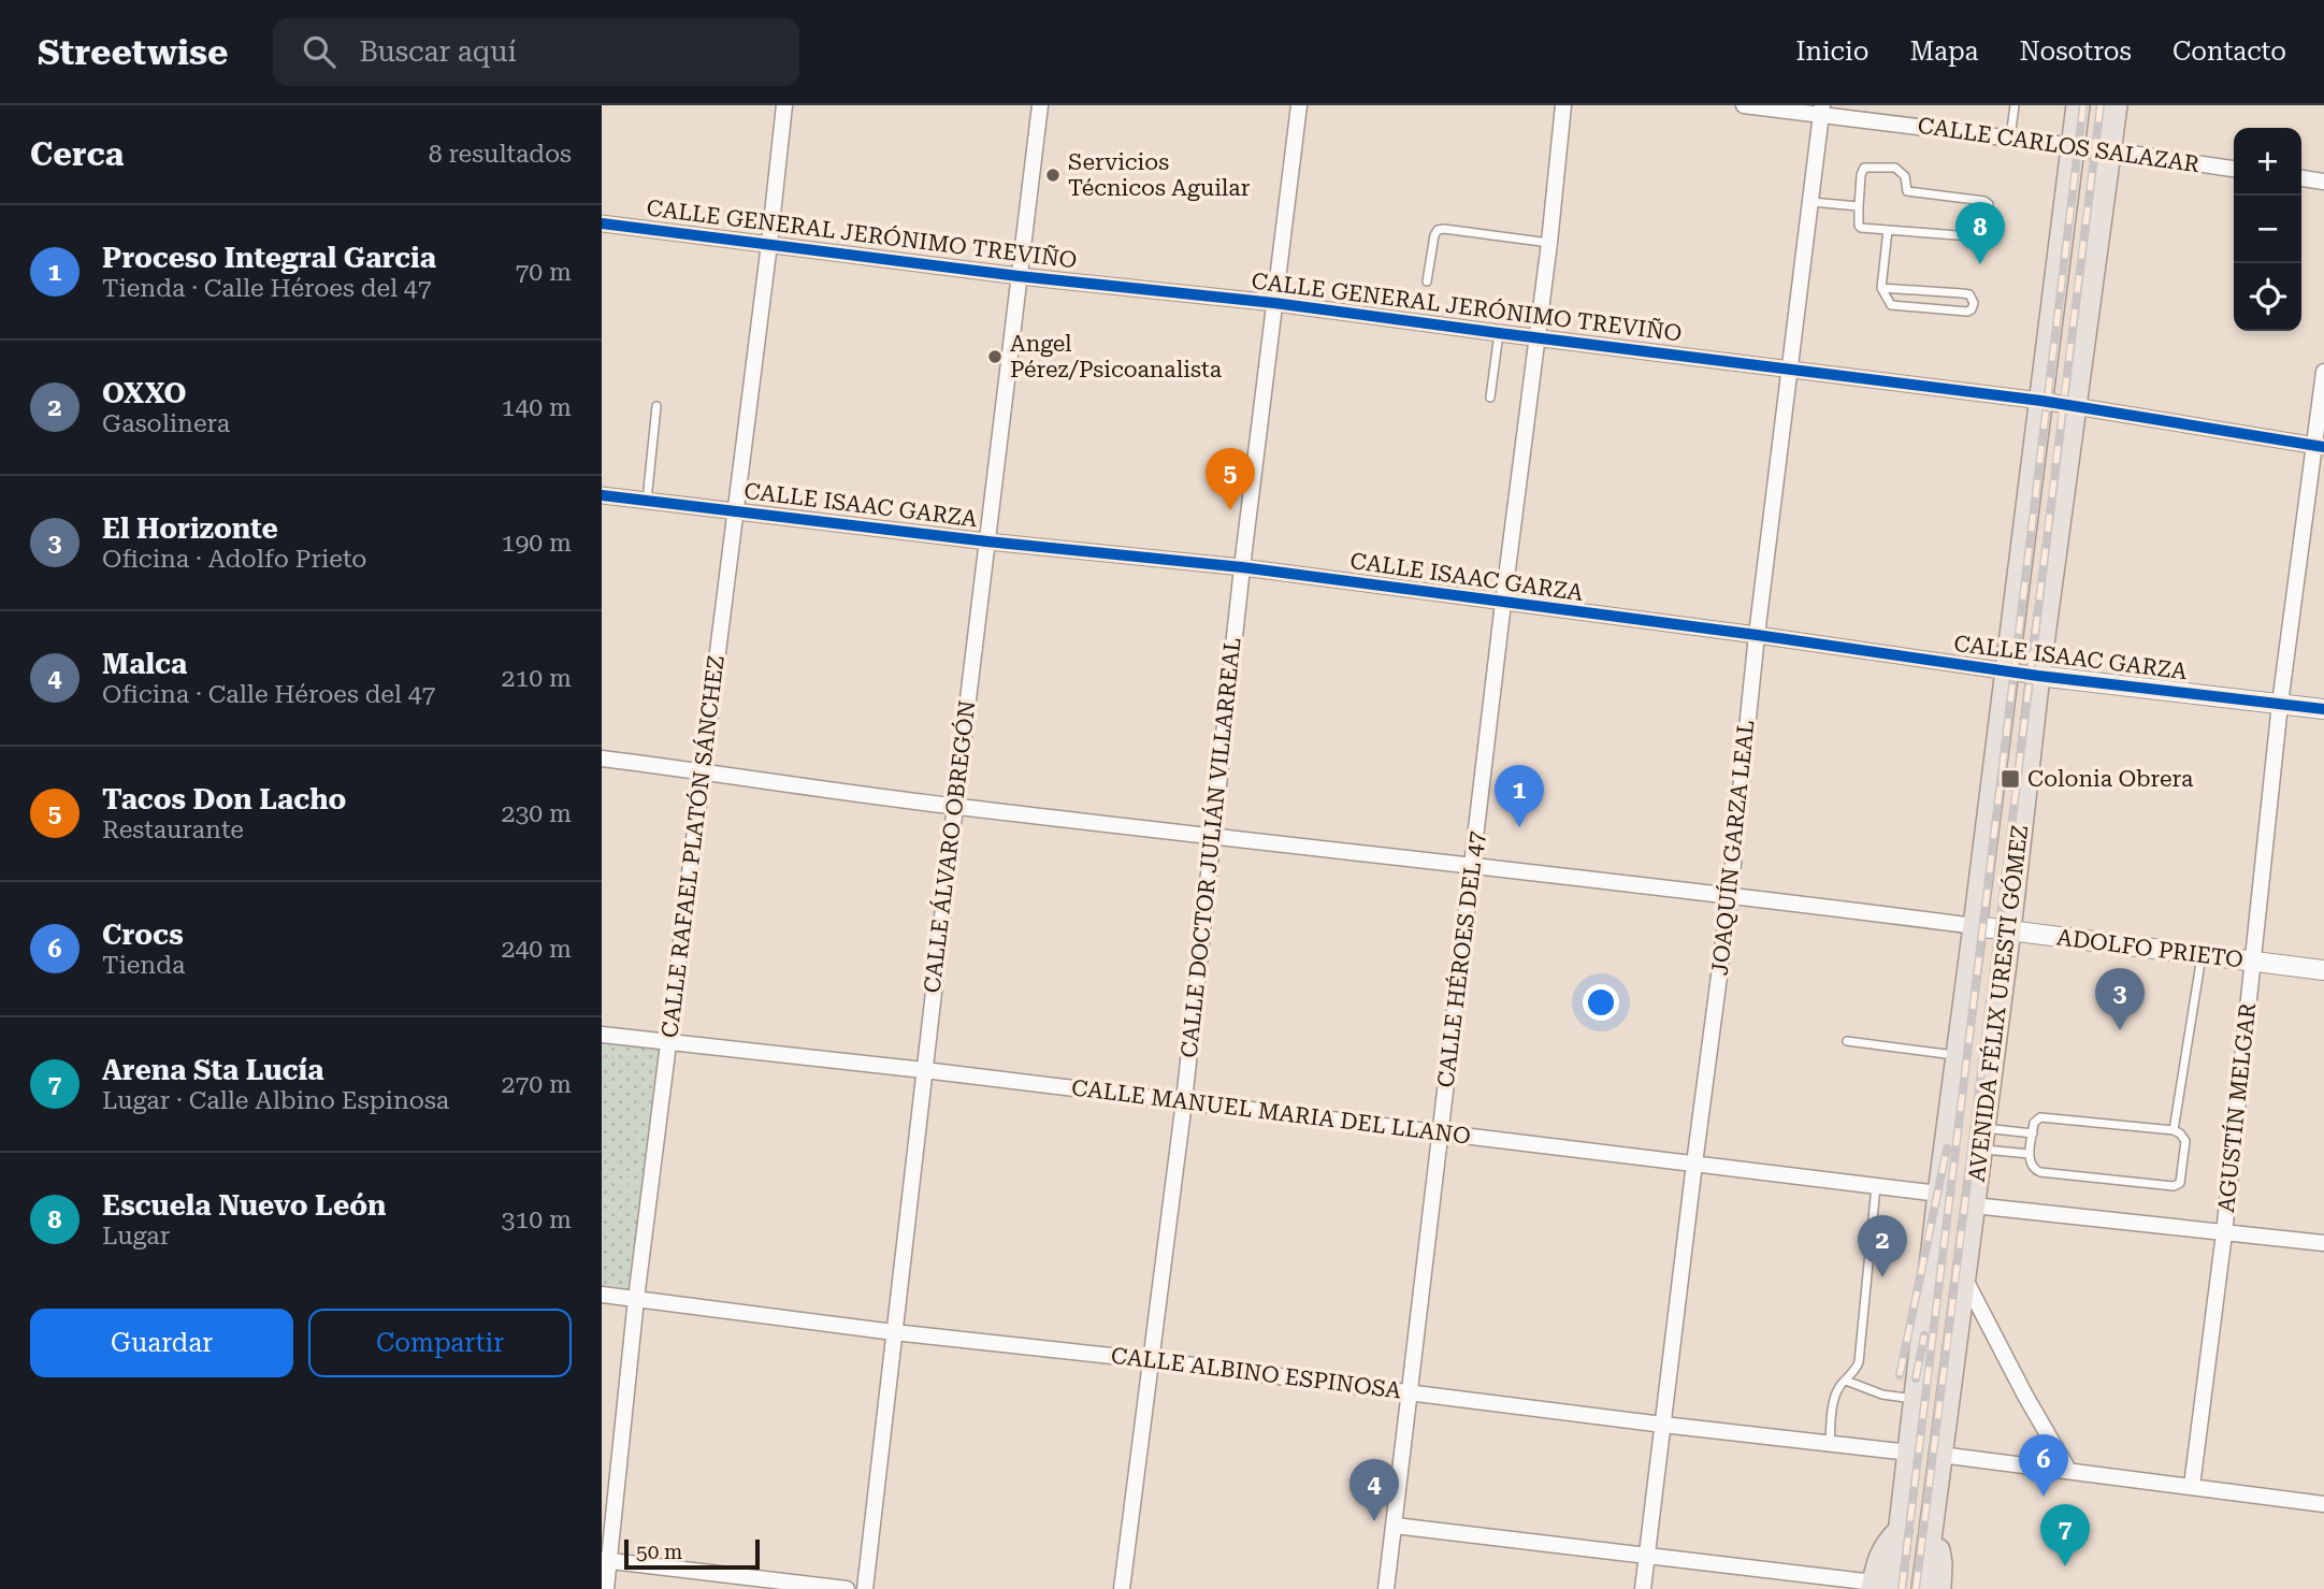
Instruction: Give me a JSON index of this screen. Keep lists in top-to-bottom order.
{
  "streets": {
    "main road": ["AVENIDA FÉLIX URESTI GÓMEZ"],
    "street": [
      "CALLE CARLOS SALAZAR",
      "CALLE GENERAL JERÓNIMO TREVIÑO",
      "CALLE ISAAC GARZA",
      "CALLE RAFAEL PLATÓN SÁNCHEZ",
      "CALLE ÁLVARO OBREGÓN",
      "CALLE DOCTOR JULIÁN VILLARREAL",
      "JOAQUÍN GARZA LEAL",
      "ADOLFO PRIETO",
      "CALLE HÉROES DEL 47",
      "AGUSTÍN MELGAR",
      "CALLE MANUEL MARIA DEL LLANO",
      "CALLE ALBINO ESPINOSA"
    ]
  },
  "crossings": [
    ["CALLE CARLOS SALAZAR", "JOAQUÍN GARZA LEAL"],
    ["CALLE CARLOS SALAZAR", "AVENIDA FÉLIX URESTI GÓMEZ"],
    ["CALLE GENERAL JERÓNIMO TREVIÑO", "CALLE RAFAEL PLATÓN SÁNCHEZ"],
    ["CALLE GENERAL JERÓNIMO TREVIÑO", "CALLE ÁLVARO OBREGÓN"],
    ["CALLE GENERAL JERÓNIMO TREVIÑO", "CALLE DOCTOR JULIÁN VILLARREAL"],
    ["CALLE GENERAL JERÓNIMO TREVIÑO", "JOAQUÍN GARZA LEAL"],
    ["CALLE GENERAL JERÓNIMO TREVIÑO", "CALLE HÉROES DEL 47"],
    ["CALLE GENERAL JERÓNIMO TREVIÑO", "AVENIDA FÉLIX URESTI GÓMEZ"],
    ["CALLE GENERAL JERÓNIMO TREVIÑO", "AGUSTÍN MELGAR"],
    ["CALLE ISAAC GARZA", "CALLE RAFAEL PLATÓN SÁNCHEZ"],
    ["CALLE ISAAC GARZA", "CALLE ÁLVARO OBREGÓN"],
    ["CALLE ISAAC GARZA", "CALLE DOCTOR JULIÁN VILLARREAL"],
    ["CALLE ISAAC GARZA", "JOAQUÍN GARZA LEAL"],
    ["CALLE ISAAC GARZA", "CALLE HÉROES DEL 47"],
    ["CALLE ISAAC GARZA", "AVENIDA FÉLIX URESTI GÓMEZ"],
    ["CALLE ISAAC GARZA", "AGUSTÍN MELGAR"],
    ["CALLE RAFAEL PLATÓN SÁNCHEZ", "CALLE MANUEL MARIA DEL LLANO"],
    ["CALLE RAFAEL PLATÓN SÁNCHEZ", "CALLE ALBINO ESPINOSA"],
    ["CALLE ÁLVARO OBREGÓN", "CALLE MANUEL MARIA DEL LLANO"],
    ["CALLE ÁLVARO OBREGÓN", "CALLE ALBINO ESPINOSA"],
    ["CALLE DOCTOR JULIÁN VILLARREAL", "CALLE MANUEL MARIA DEL LLANO"],
    ["CALLE DOCTOR JULIÁN VILLARREAL", "CALLE ALBINO ESPINOSA"],
    ["JOAQUÍN GARZA LEAL", "CALLE MANUEL MARIA DEL LLANO"],
    ["JOAQUÍN GARZA LEAL", "CALLE ALBINO ESPINOSA"],
    ["ADOLFO PRIETO", "AVENIDA FÉLIX URESTI GÓMEZ"],
    ["ADOLFO PRIETO", "AGUSTÍN MELGAR"],
    ["CALLE HÉROES DEL 47", "CALLE MANUEL MARIA DEL LLANO"],
    ["CALLE HÉROES DEL 47", "CALLE ALBINO ESPINOSA"],
    ["AVENIDA FÉLIX URESTI GÓMEZ", "CALLE MANUEL MARIA DEL LLANO"],
    ["AVENIDA FÉLIX URESTI GÓMEZ", "CALLE ALBINO ESPINOSA"]
  ],
  "places": {
    "other": ["Servicios Técnicos Aguilar", "Angel Pérez/Psicoanalista"],
    "transit": ["Colonia Obrera"]
  },
  "scale_bar": "50 m",
  "page": {
    "header": "Streetwise",
    "search": "Buscar aquí",
    "nav": [
      "Inicio",
      "Mapa",
      "Nosotros",
      "Contacto"
    ],
    "heading": ["Cerca", "8 resultados"],
    "map_buttons": ["+", "−"],
    "pins": [
      "8",
      "5",
      "1",
      "3",
      "2",
      "6",
      "4",
      "7"
    ],
    "list": [
      {
        "mark": "1",
        "name": "Proceso Integral Garcia",
        "note": "Tienda · Calle Héroes del 47",
        "value": "70 m"
      },
      {
        "mark": "2",
        "name": "OXXO",
        "note": "Gasolinera",
        "value": "140 m"
      },
      {
        "mark": "3",
        "name": "El Horizonte",
        "note": "Oficina · Adolfo Prieto",
        "value": "190 m"
      },
      {
        "mark": "4",
        "name": "Malca",
        "note": "Oficina · Calle Héroes del 47",
        "value": "210 m"
      },
      {
        "mark": "5",
        "name": "Tacos Don Lacho",
        "note": "Restaurante",
        "value": "230 m"
      },
      {
        "mark": "6",
        "name": "Crocs",
        "note": "Tienda",
        "value": "240 m"
      },
      {
        "mark": "7",
        "name": "Arena Sta Lucía",
        "note": "Lugar · Calle Albino Espinosa",
        "value": "270 m"
      },
      {
        "mark": "8",
        "name": "Escuela Nuevo León",
        "note": "Lugar",
        "value": "310 m"
      }
    ],
    "buttons": ["Guardar", "Compartir"],
    "scale": "50 m"
  }
}
